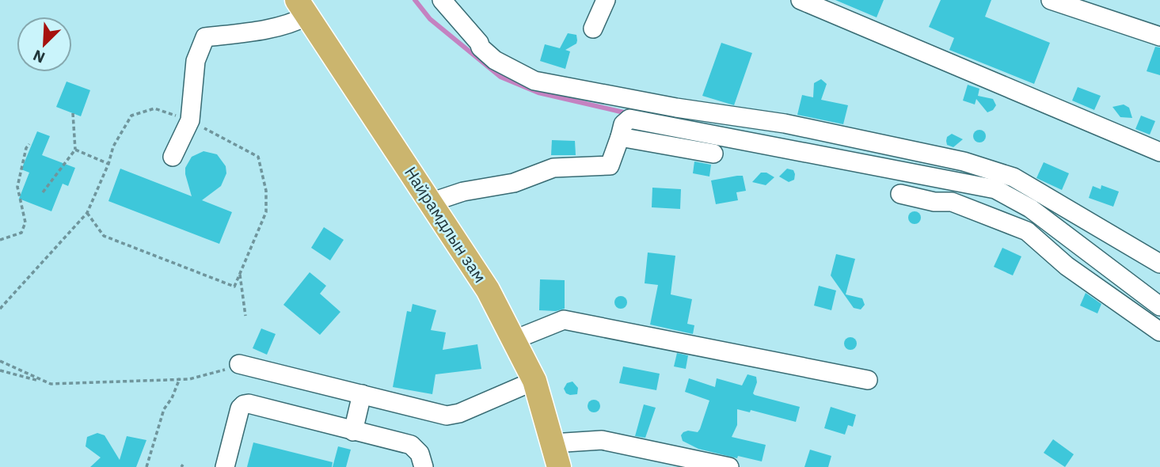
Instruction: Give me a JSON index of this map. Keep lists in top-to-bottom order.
{
  "streets": {
    "main road": ["Найрамдлын зам"]
  },
  "north": "bottom left"
}
